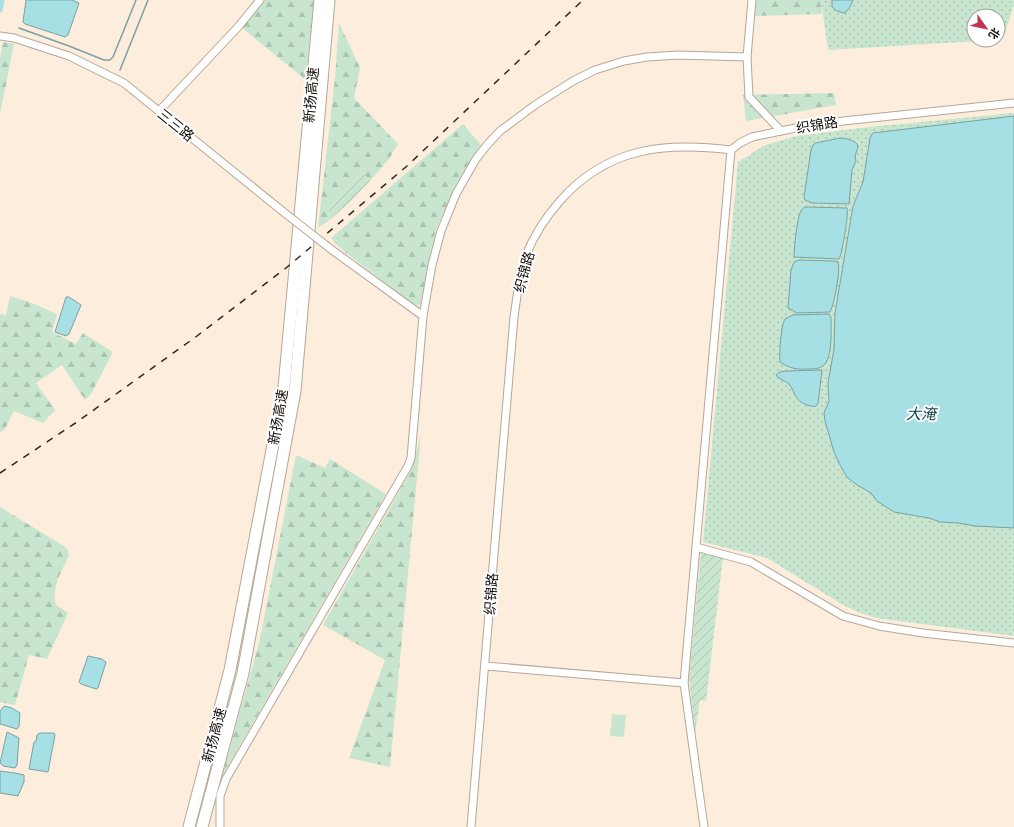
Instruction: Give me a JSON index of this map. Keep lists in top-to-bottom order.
{
  "streets": {
    "highway": ["新扬高速"],
    "street": ["三三路", "织锦路"]
  },
  "water": ["大淹"],
  "north": "bottom right"
}
